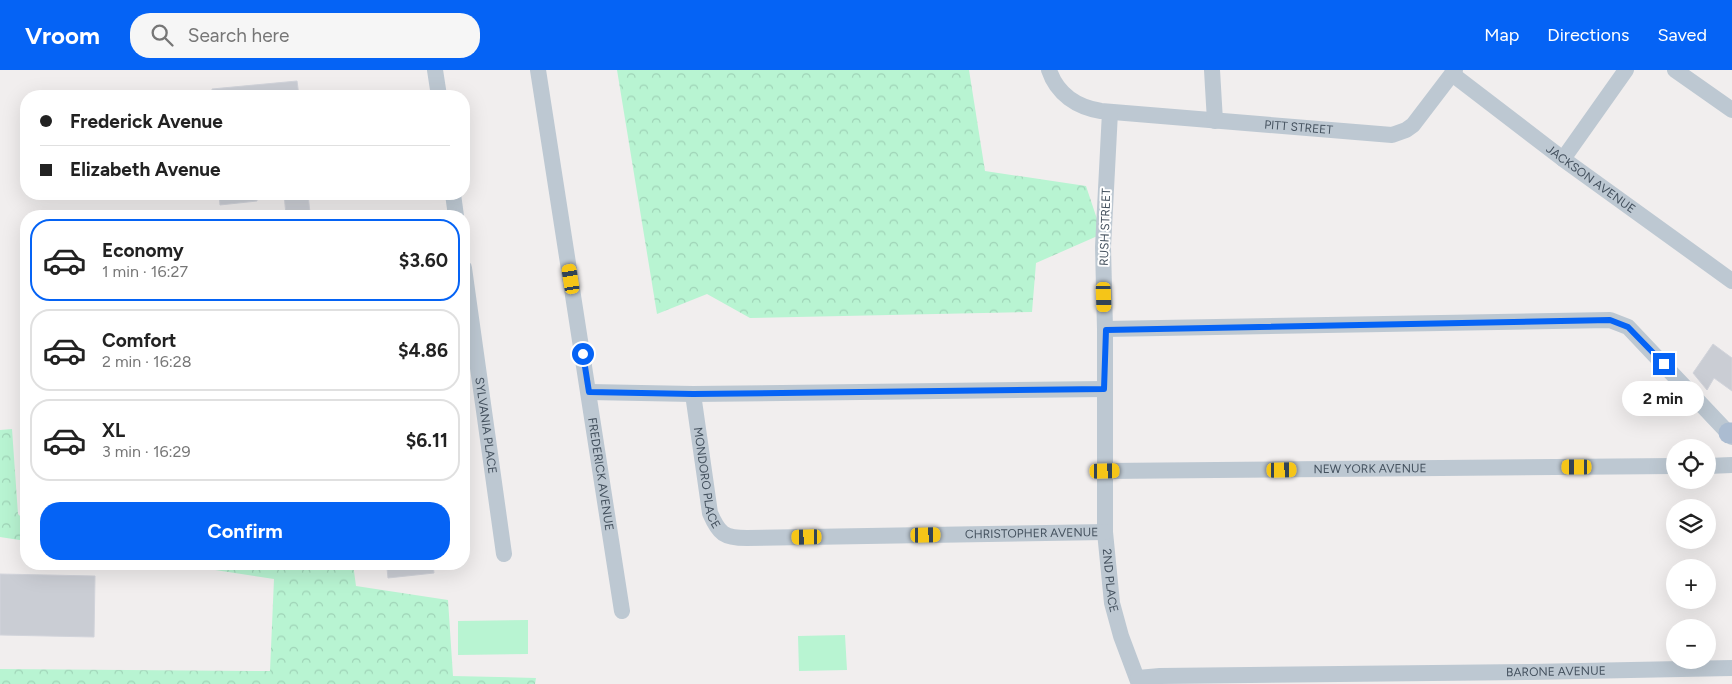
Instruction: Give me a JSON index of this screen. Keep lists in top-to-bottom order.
{
  "streets": {
    "street": [
      "PITT STREET",
      "JACKSON AVENUE",
      "RUSH STREET",
      "SYLVANIA PLACE",
      "NEW YORK AVENUE",
      "FREDERICK AVENUE",
      "MONDORO PLACE",
      "CHRISTOPHER AVENUE",
      "2ND PLACE",
      "BARONE AVENUE"
    ]
  },
  "crossings": [
    ["PITT STREET", "JACKSON AVENUE"],
    ["PITT STREET", "RUSH STREET"],
    ["RUSH STREET", "NEW YORK AVENUE"],
    ["RUSH STREET", "2ND PLACE"],
    ["NEW YORK AVENUE", "2ND PLACE"],
    ["MONDORO PLACE", "CHRISTOPHER AVENUE"],
    ["CHRISTOPHER AVENUE", "2ND PLACE"],
    ["2ND PLACE", "BARONE AVENUE"]
  ],
  "page": {
    "header": "Vroom",
    "search": "Search here",
    "nav": ["Map", "Directions", "Saved"],
    "banner": ["Frederick Avenue", "Elizabeth Avenue"],
    "list": [
      {
        "name": "Economy",
        "note": "1 min · 16:27",
        "value": "$3.60"
      },
      {
        "name": "Comfort",
        "note": "2 min · 16:28",
        "value": "$4.86"
      },
      {
        "name": "XL",
        "note": "3 min · 16:29",
        "value": "$6.11"
      }
    ],
    "bubble": "2 min",
    "map_buttons": ["+", "−"],
    "buttons": "Confirm"
  }
}
